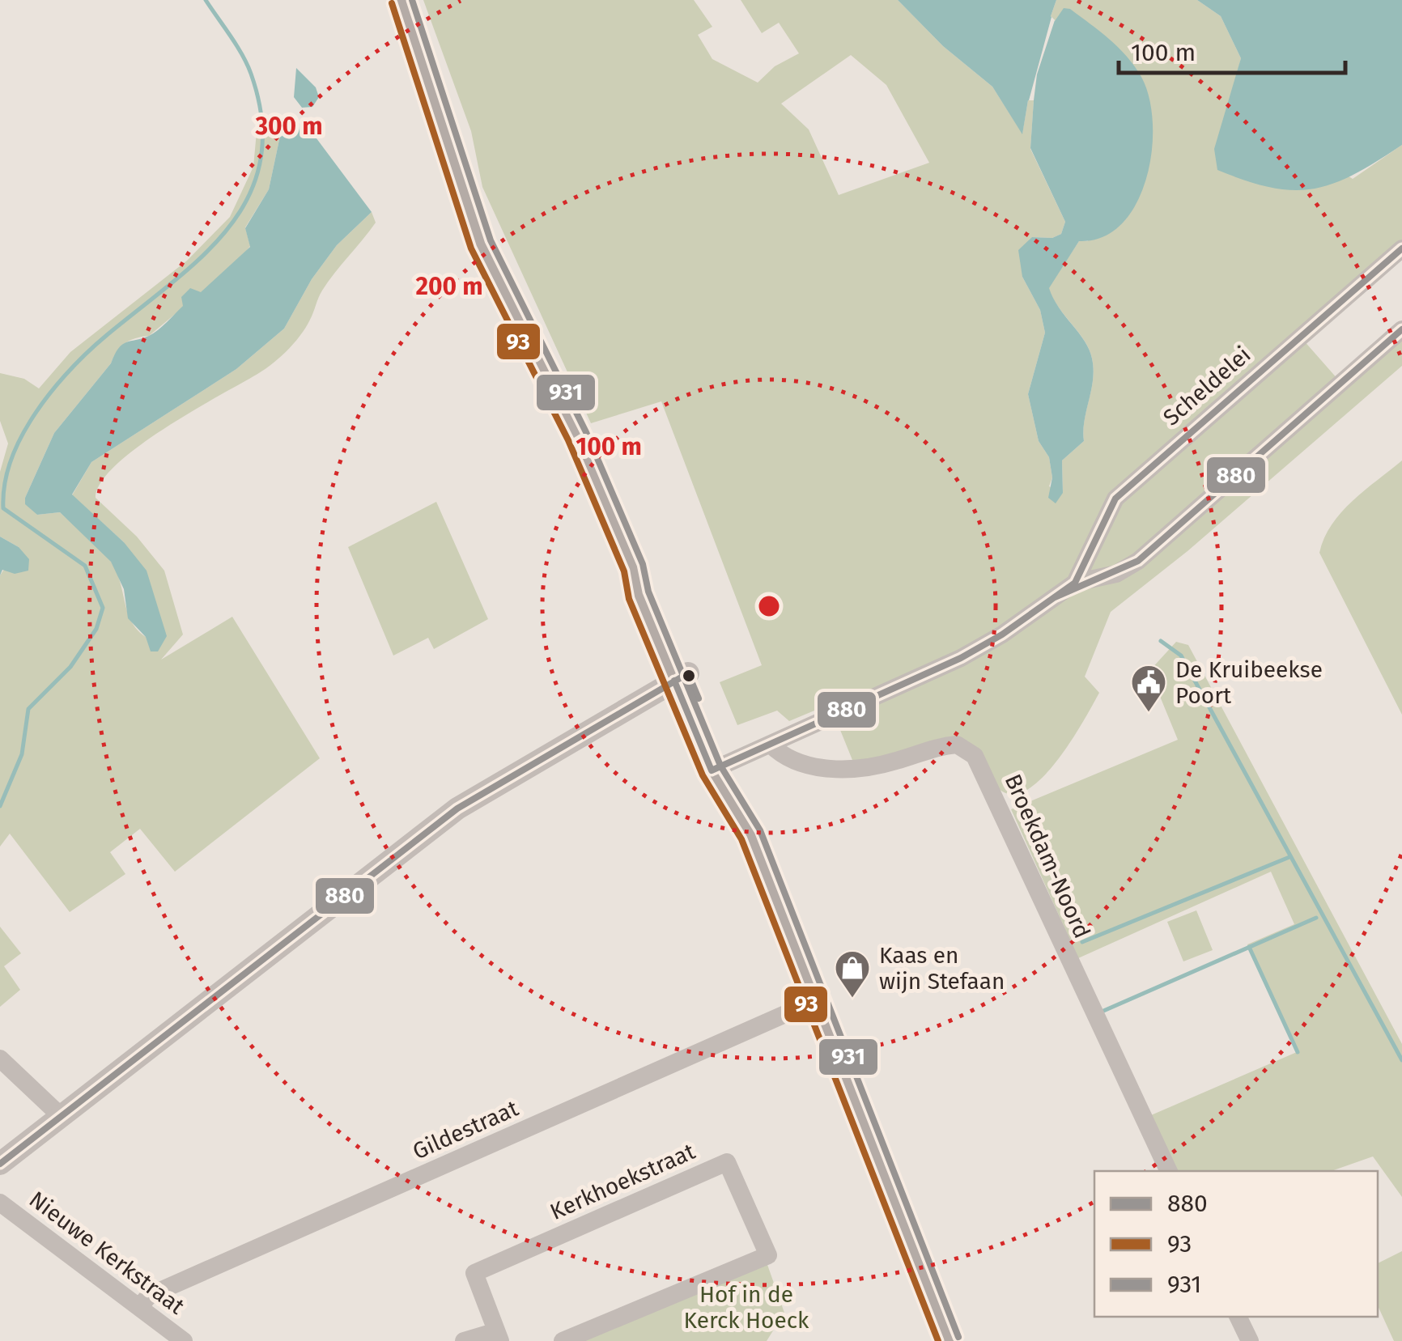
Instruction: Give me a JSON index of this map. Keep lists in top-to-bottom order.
{
  "streets": {
    "street": [
      "Scheldelei",
      "Broekdam-Noord",
      "Gildestraat",
      "Kerkhoekstraat",
      "Nieuwe Kerkstraat"
    ]
  },
  "crossings": [
    ["Gildestraat", "Nieuwe Kerkstraat"]
  ],
  "parks": ["Hof in de Kerck Hoeck"],
  "places": {
    "public building": ["De Kruibeekse Poort"],
    "shop": ["Kaas en wijn Stefaan"]
  },
  "lines": ["transit line 931", "transit line 93", "transit line 880"],
  "legend": ["880", "93", "931"],
  "scale_bar": "100 m",
  "rings": ["300 m", "200 m", "100 m"]
}
